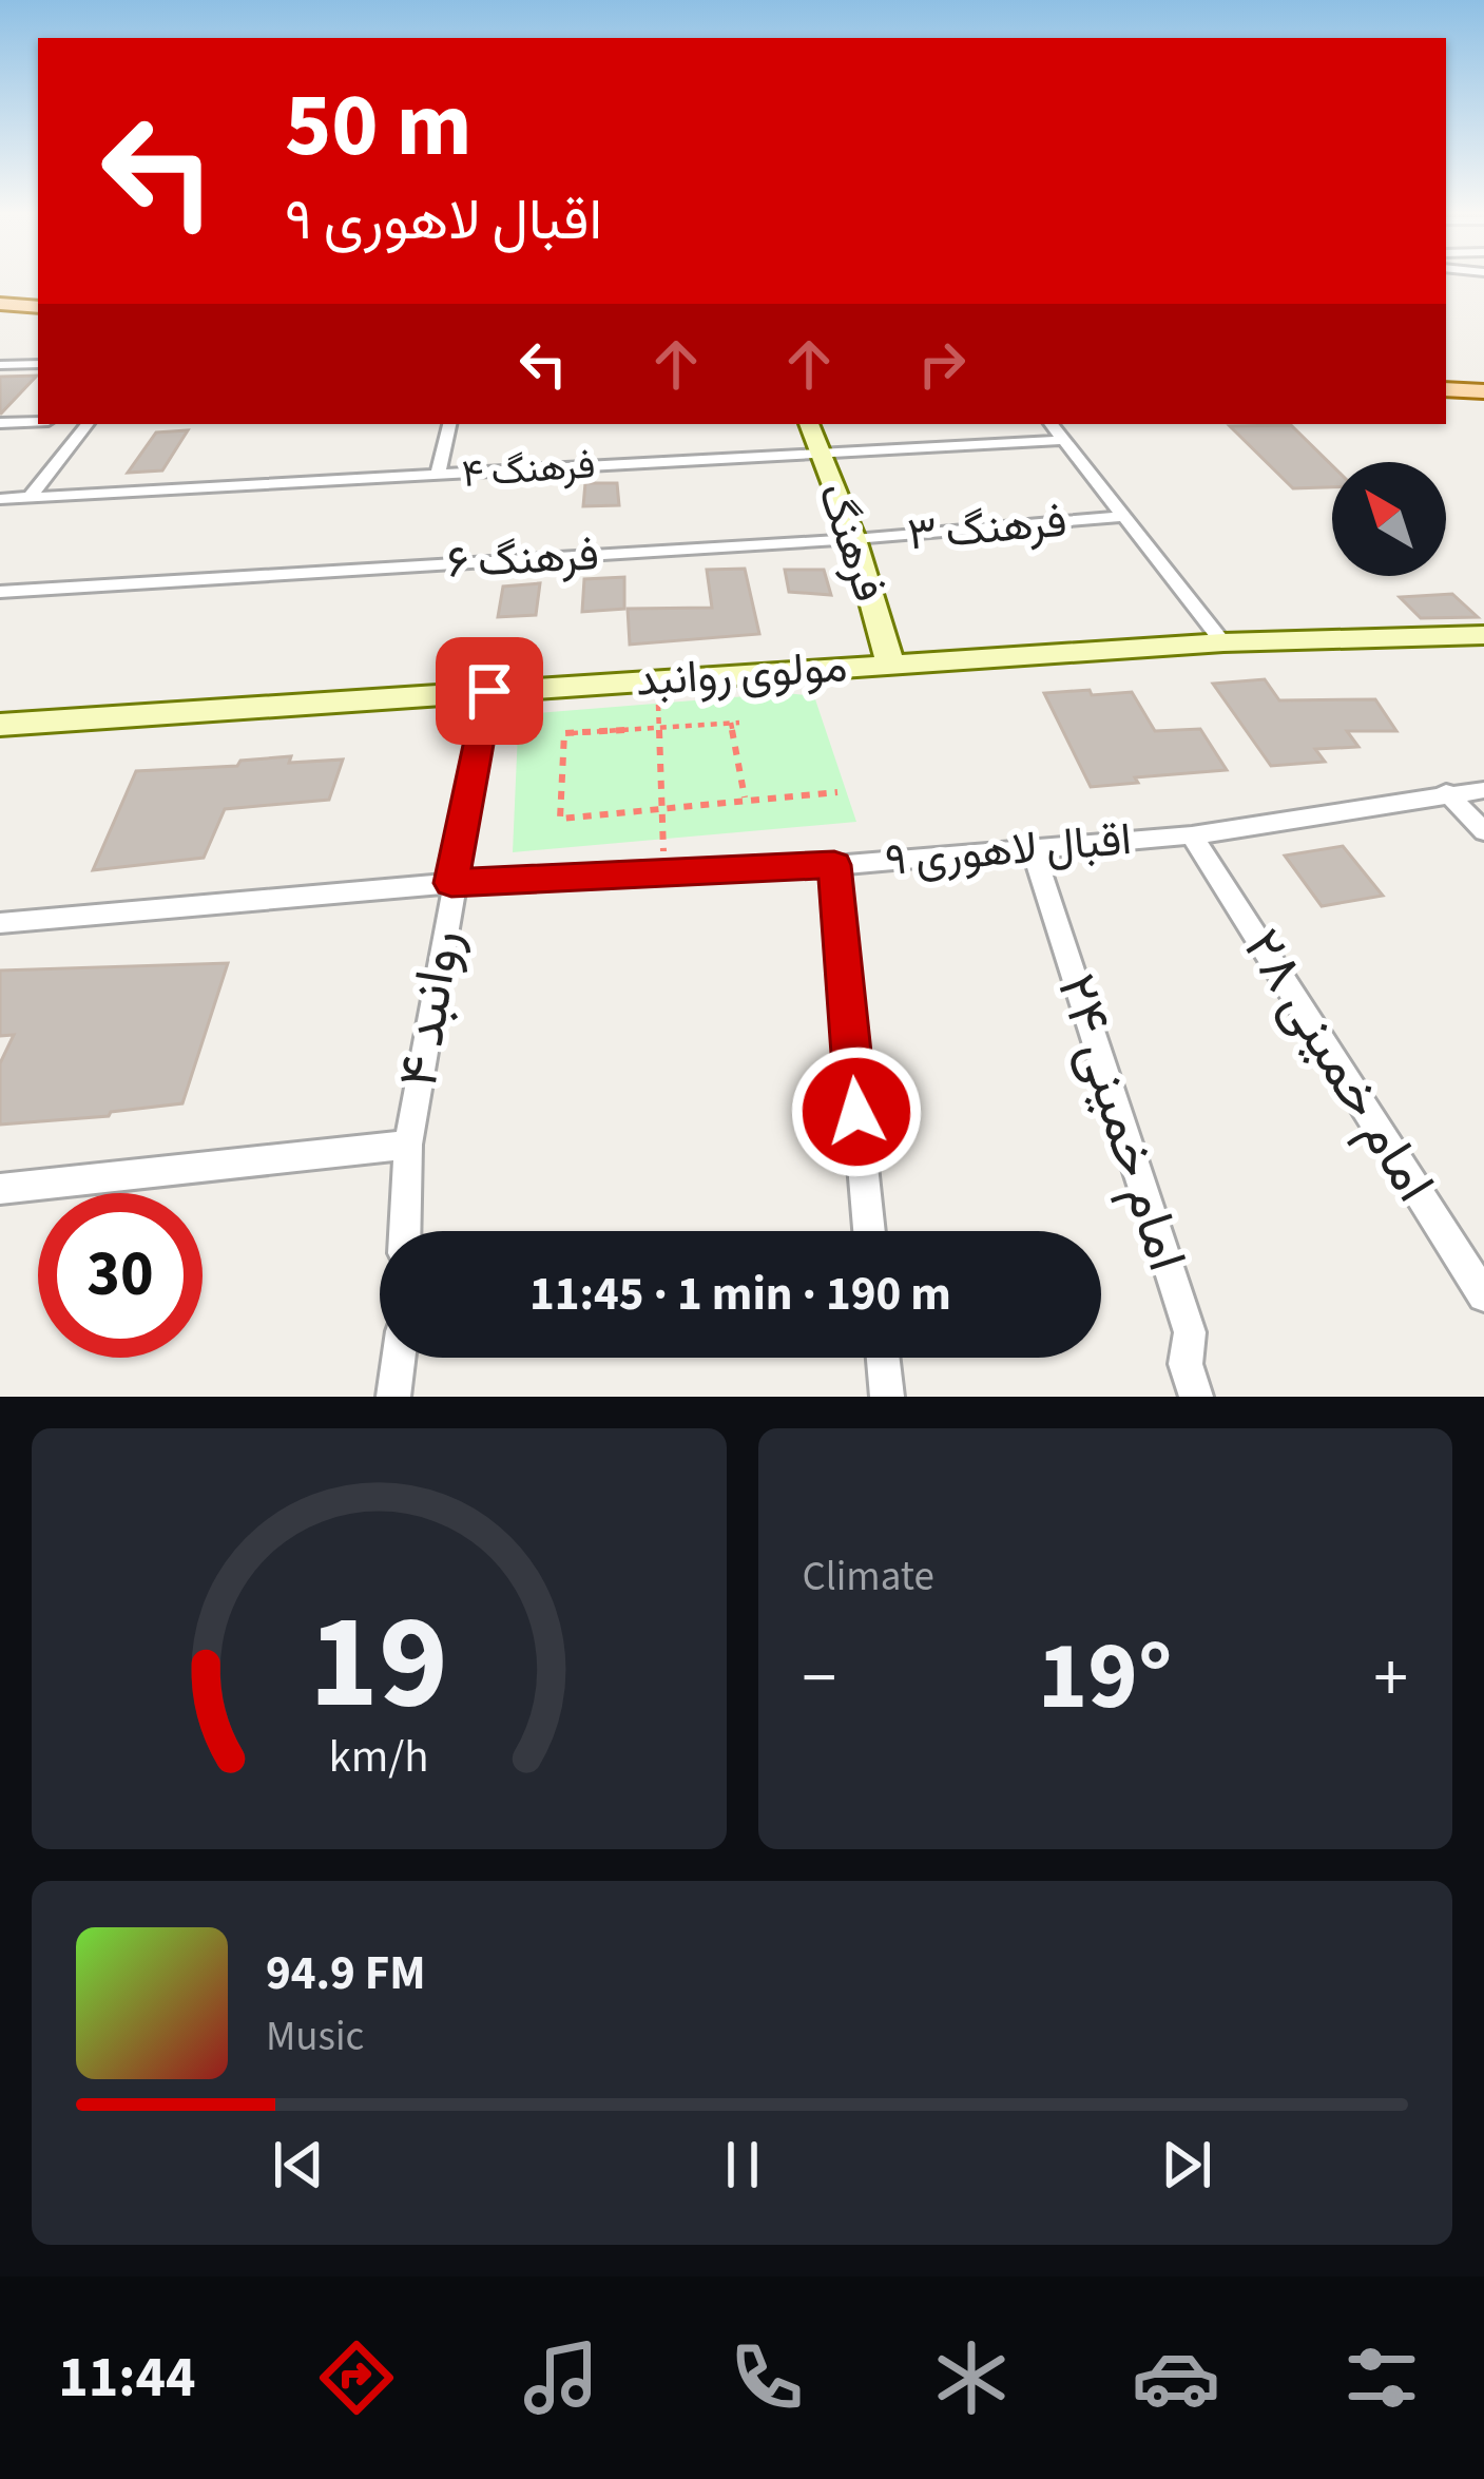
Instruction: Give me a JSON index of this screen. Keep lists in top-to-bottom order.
{
  "streets": {
    "street": [
      "فرهنگ ۴",
      "فرهنگ ۳",
      "فرهنگ",
      "فرهنگ ۶",
      "مولوی روانبد",
      "اقبال لاهوری ۹",
      "روانبد ۴",
      "امام خمینی ۲۸",
      "امام خمینی ۲۴"
    ]
  },
  "crossings": [
    ["فرهنگ ۴", "فرهنگ"],
    ["فرهنگ ۳", "فرهنگ"],
    ["فرهنگ ۳", "فرهنگ ۶"],
    ["فرهنگ", "فرهنگ ۶"],
    ["فرهنگ", "مولوی روانبد"],
    ["مولوی روانبد", "روانبد ۴"],
    ["اقبال لاهوری ۹", "روانبد ۴"],
    ["اقبال لاهوری ۹", "امام خمینی ۲۸"],
    ["اقبال لاهوری ۹", "امام خمینی ۲۴"]
  ],
  "north": "top left",
  "page": {
    "turn": ["50 m", "اقبال لاهوری ۹"],
    "limit": "30",
    "trip": "11:45 · 1 min · 190 m",
    "tile": "Climate",
    "heat": ["−", "19°", "+"],
    "song": ["94.9 FM", "Music"],
    "tabs": "11:44",
    "gauge": ["19", "km/h"]
  }
}
